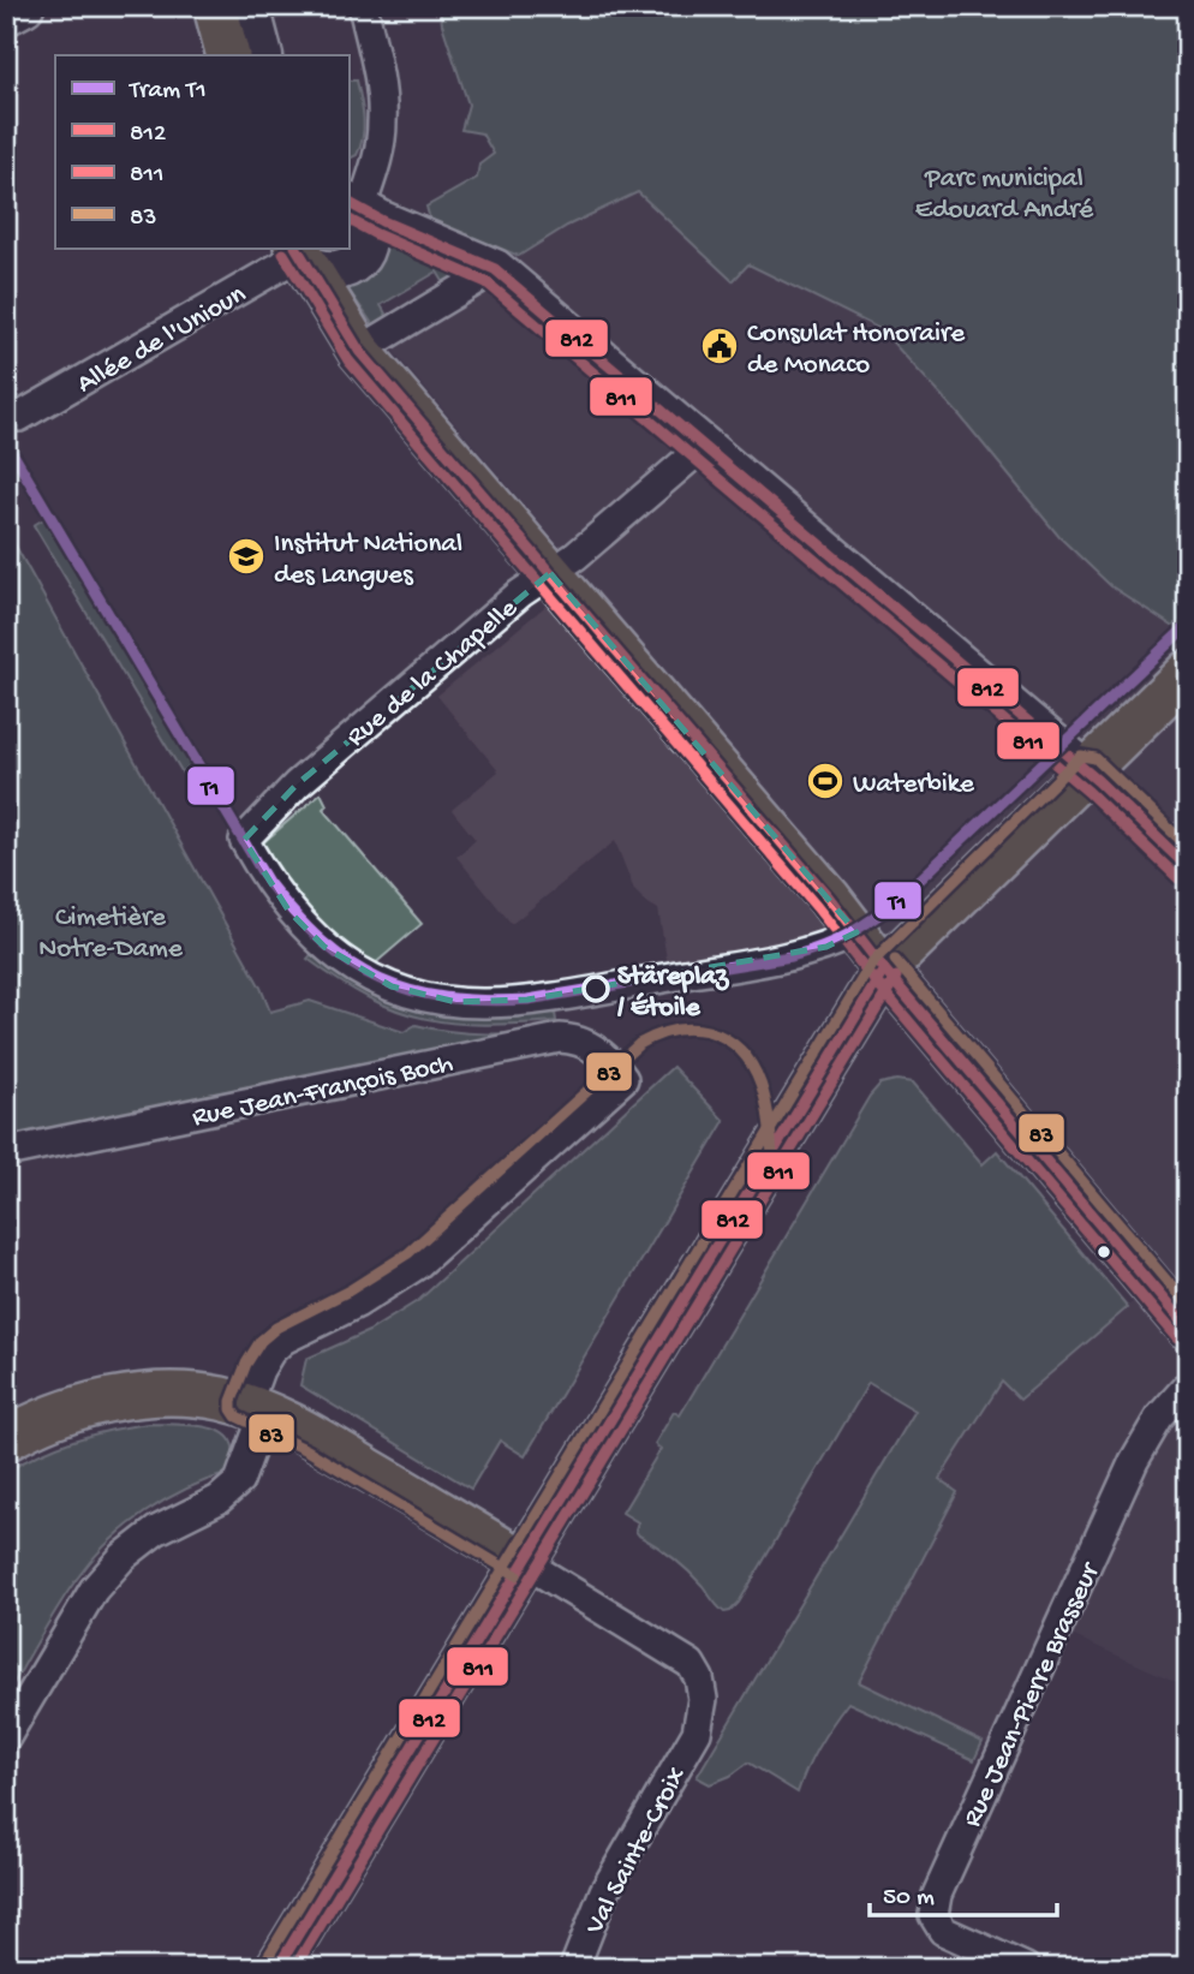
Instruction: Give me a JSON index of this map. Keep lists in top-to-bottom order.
{
  "streets": {
    "street": [
      "Allée de l'Unioun",
      "Rue de la Chapelle",
      "Rue Jean-François Boch",
      "Rue Jean-Pierre Brasseur",
      "Val Sainte-Croix"
    ]
  },
  "parks": ["Parc municipal Edouard André", "Cimetière Notre-Dame"],
  "places": {
    "public building": ["Consulat Honoraire de Monaco"],
    "school or university": ["Institut National des Langues"],
    "sports": ["Waterbike"],
    "other": ["Stäreplaz / Étoile"]
  },
  "lines": [
    "transit line 812",
    "transit line 811",
    "tram line T1",
    "transit line 83"
  ],
  "legend": [
    "Tram T1",
    "812",
    "811",
    "83"
  ],
  "scale_bar": "50 m"
}
